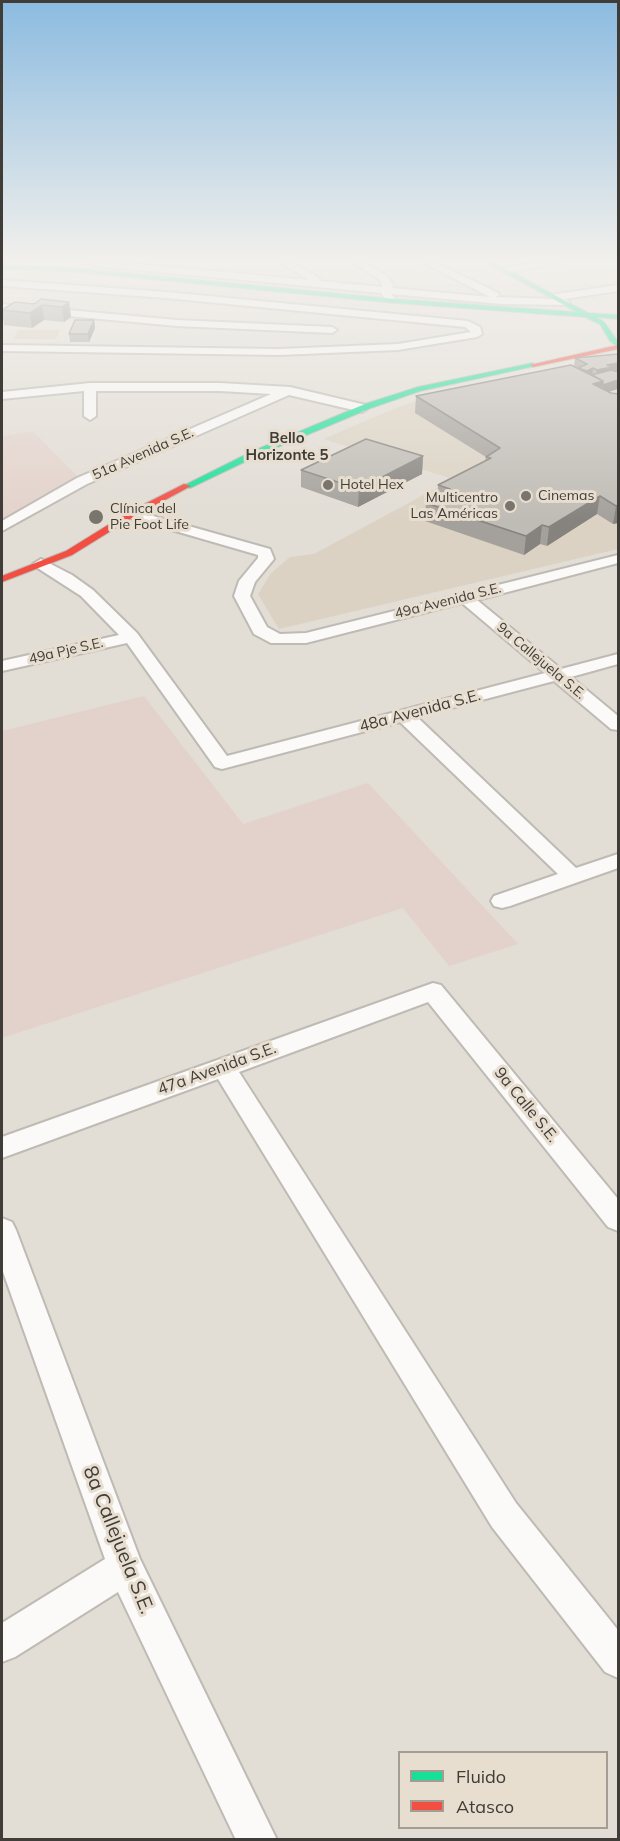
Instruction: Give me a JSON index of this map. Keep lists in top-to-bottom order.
{
  "streets": {
    "street": [
      "51a Avenida S.E.",
      "49a Avenida S.E.",
      "49a Pje S.E.",
      "9a Callejuela S.E.",
      "48a Avenida S.E.",
      "47a Avenida S.E.",
      "9a Calle S.E.",
      "8a Callejuela S.E."
    ]
  },
  "crossings": [
    ["49a Avenida S.E.", "9a Callejuela S.E."],
    ["49a Pje S.E.", "48a Avenida S.E."],
    ["9a Callejuela S.E.", "48a Avenida S.E."],
    ["47a Avenida S.E.", "9a Calle S.E."]
  ],
  "districts": ["Bello Horizonte 5"],
  "places": [
    "Hotel Hex",
    "Cinemas",
    "Multicentro Las Américas",
    "Clínica del Pie Foot Life"
  ],
  "legend": ["Fluido", "Atasco"]
}
